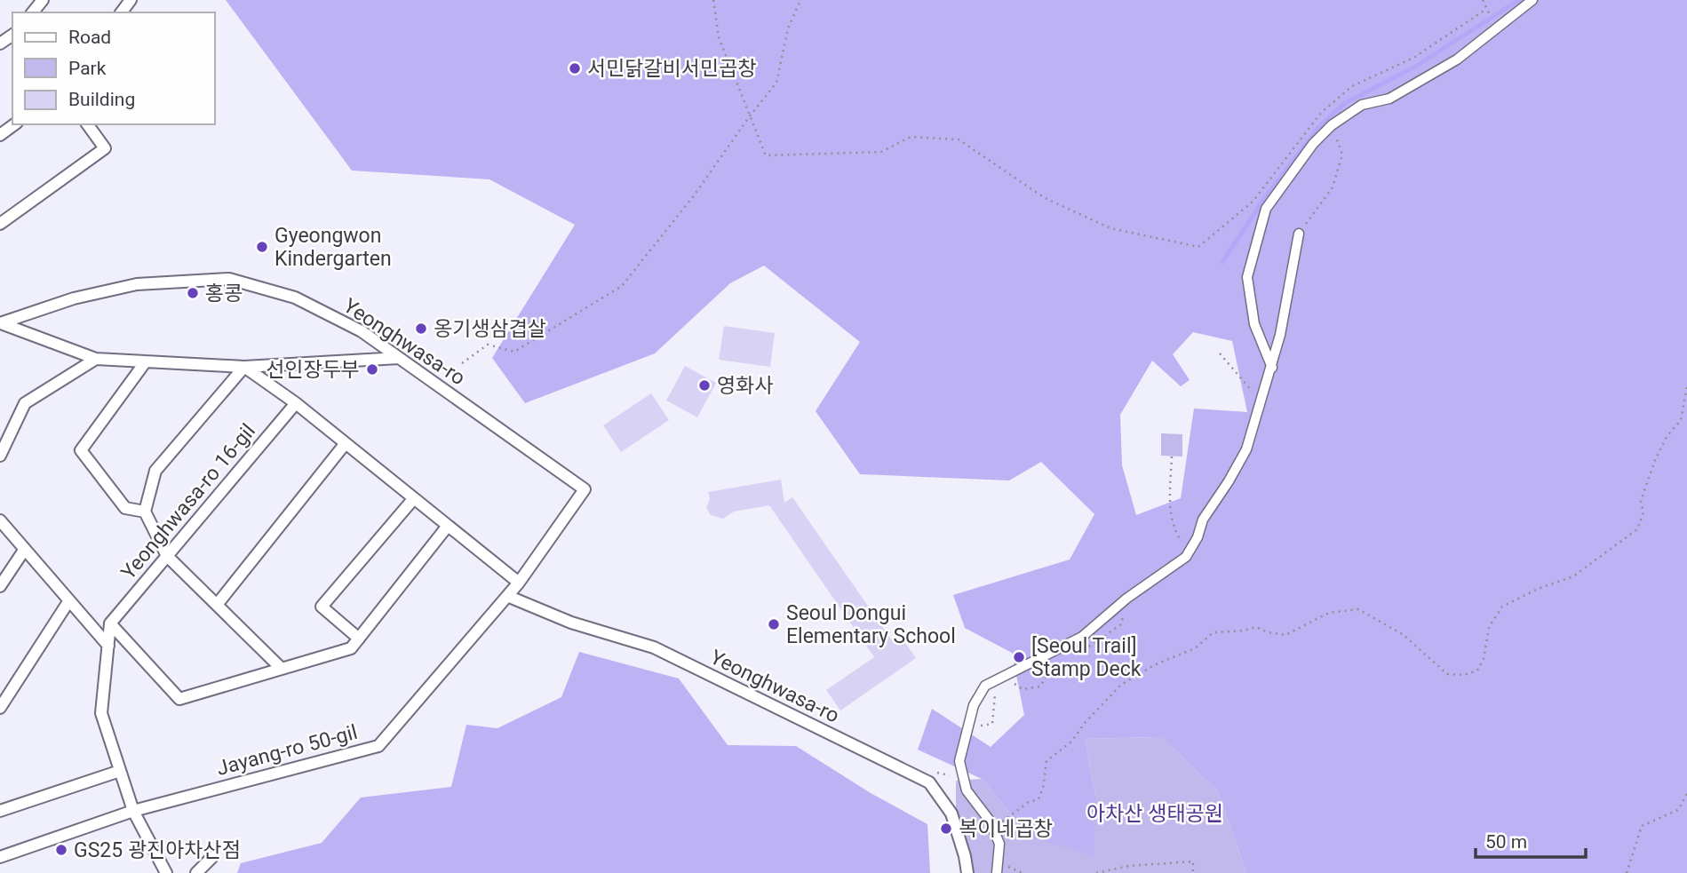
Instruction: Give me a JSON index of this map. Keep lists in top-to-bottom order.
{
  "streets": {
    "street": ["Yeonghwasa-ro", "Yeonghwasa-ro 16-gil", "Jayang-ro 50-gil"]
  },
  "crossings": [
    ["Yeonghwasa-ro", "Jayang-ro 50-gil"]
  ],
  "parks": ["아차산 생태공원"],
  "places": [
    "서민닭갈비서민곱창",
    "Gyeongwon Kindergarten",
    "홍콩",
    "옹기생삼겹살",
    "선인장두부",
    "영화사",
    "Seoul Dongui Elementary School",
    "[Seoul Trail] Stamp Deck",
    "복이네곱창",
    "GS25 광진아차산점"
  ],
  "legend": ["Road", "Park", "Building"],
  "scale_bar": "50 m"
}
